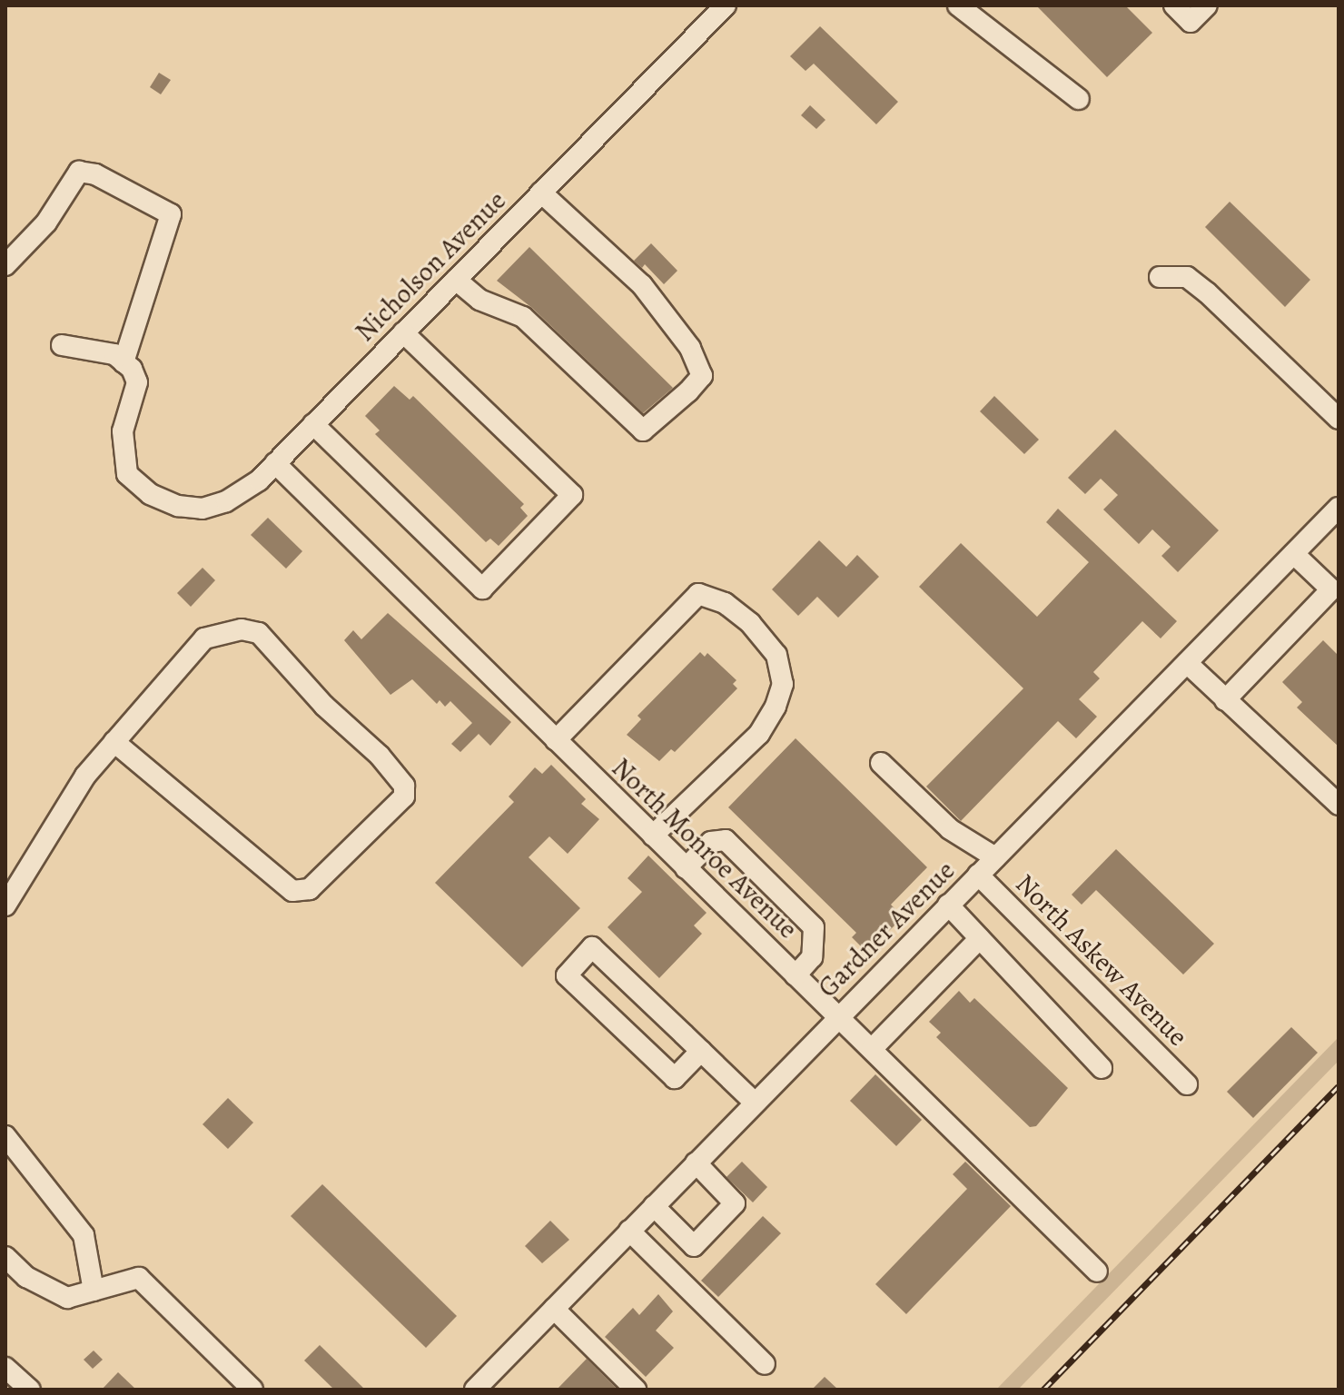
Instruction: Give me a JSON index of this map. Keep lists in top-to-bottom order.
{
  "streets": {
    "street": [
      "Nicholson Avenue",
      "North Monroe Avenue",
      "Gardner Avenue",
      "North Askew Avenue"
    ]
  },
  "crossings": [
    ["Nicholson Avenue", "North Monroe Avenue"],
    ["North Monroe Avenue", "Gardner Avenue"],
    ["Gardner Avenue", "North Askew Avenue"]
  ]
}
